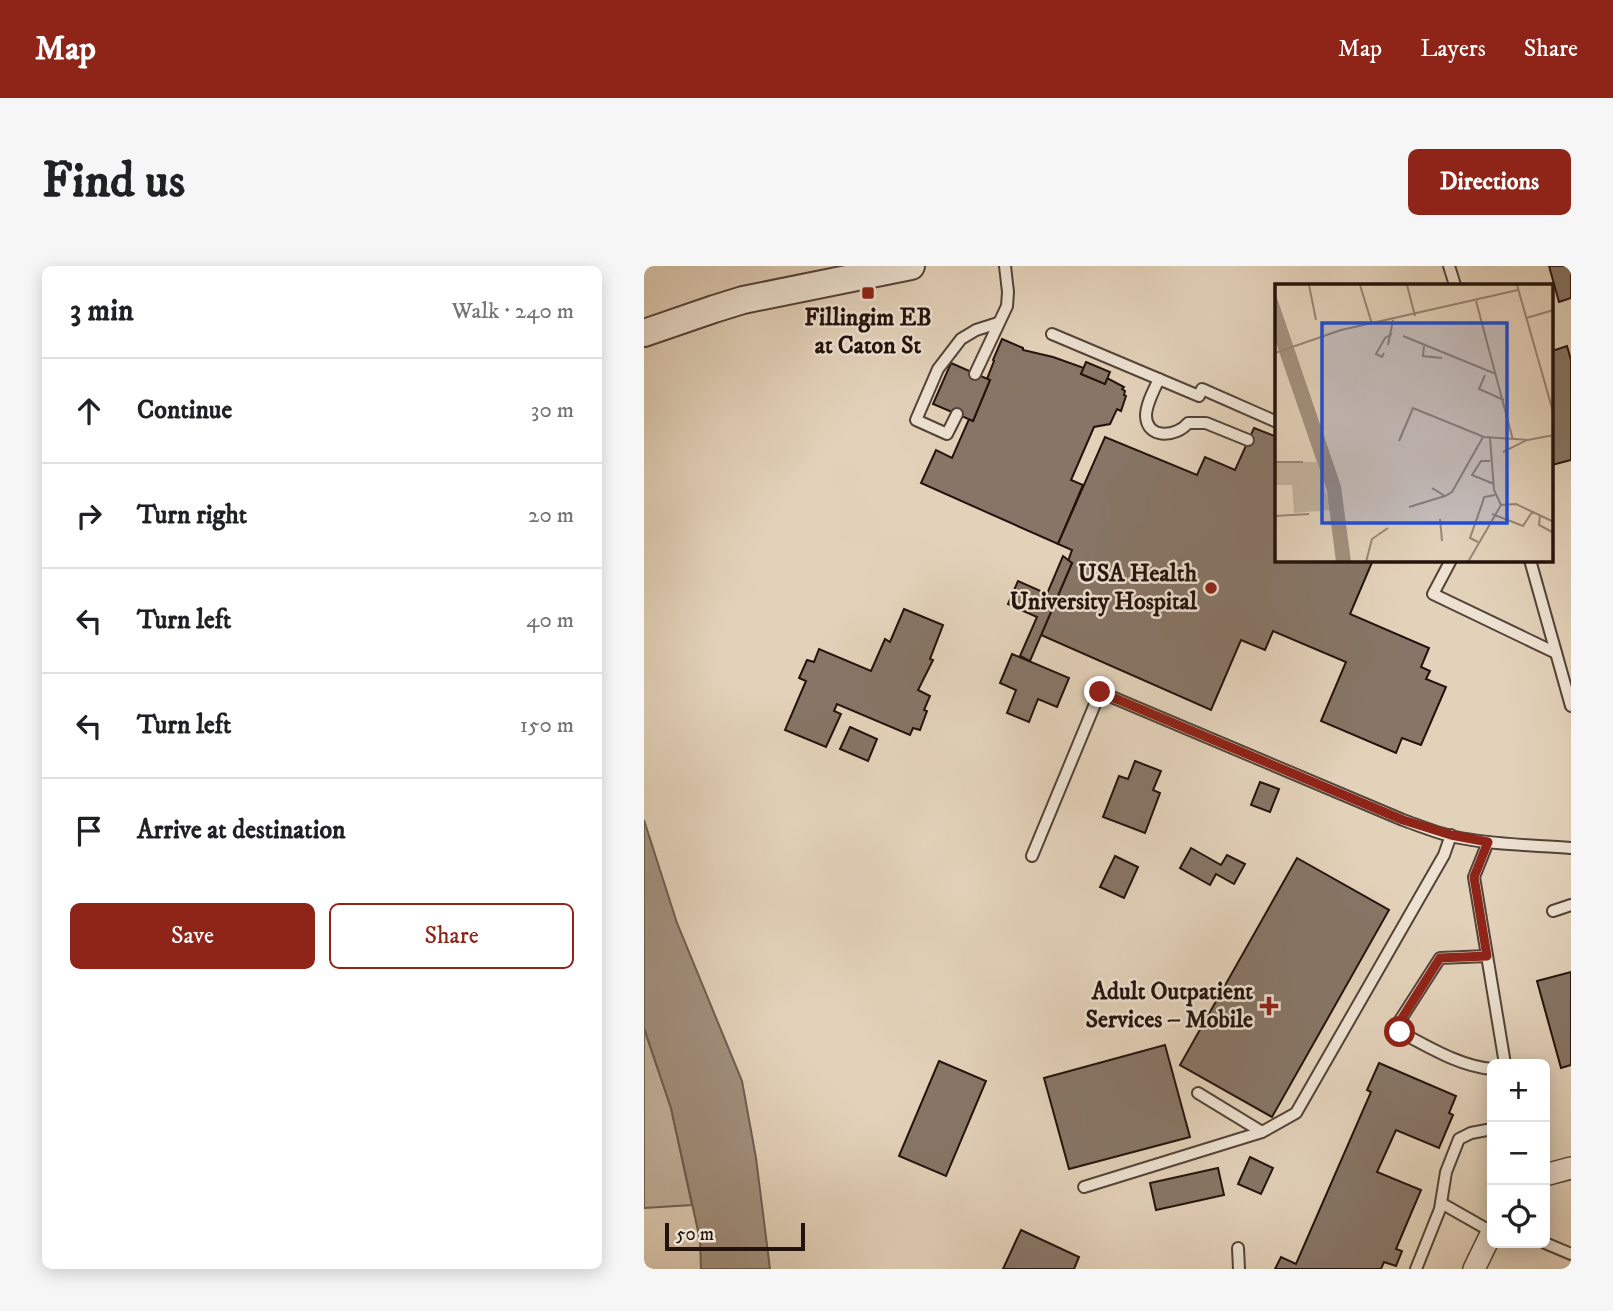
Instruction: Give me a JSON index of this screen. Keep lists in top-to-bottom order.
{
  "places": {
    "transit": ["Fillingim EB at Caton St"],
    "other": ["USA Health University Hospital"],
    "health": ["Adult Outpatient Services – Mobile"]
  },
  "scale_bar": "50 m",
  "page": {
    "header": "Map",
    "nav": ["Map", "Layers", "Share"],
    "buttons": [
      "Directions",
      ["Save", "Share"]
    ],
    "title": "Find us",
    "heading": ["3 min", "Walk · 240 m"],
    "list": [
      ["Continue", "30 m"],
      ["Turn right", "20 m"],
      ["Turn left", "40 m"],
      ["Turn left", "150 m"],
      "Arrive at destination"
    ],
    "map_buttons": ["+", "−"],
    "scale": "50 m"
  }
}
